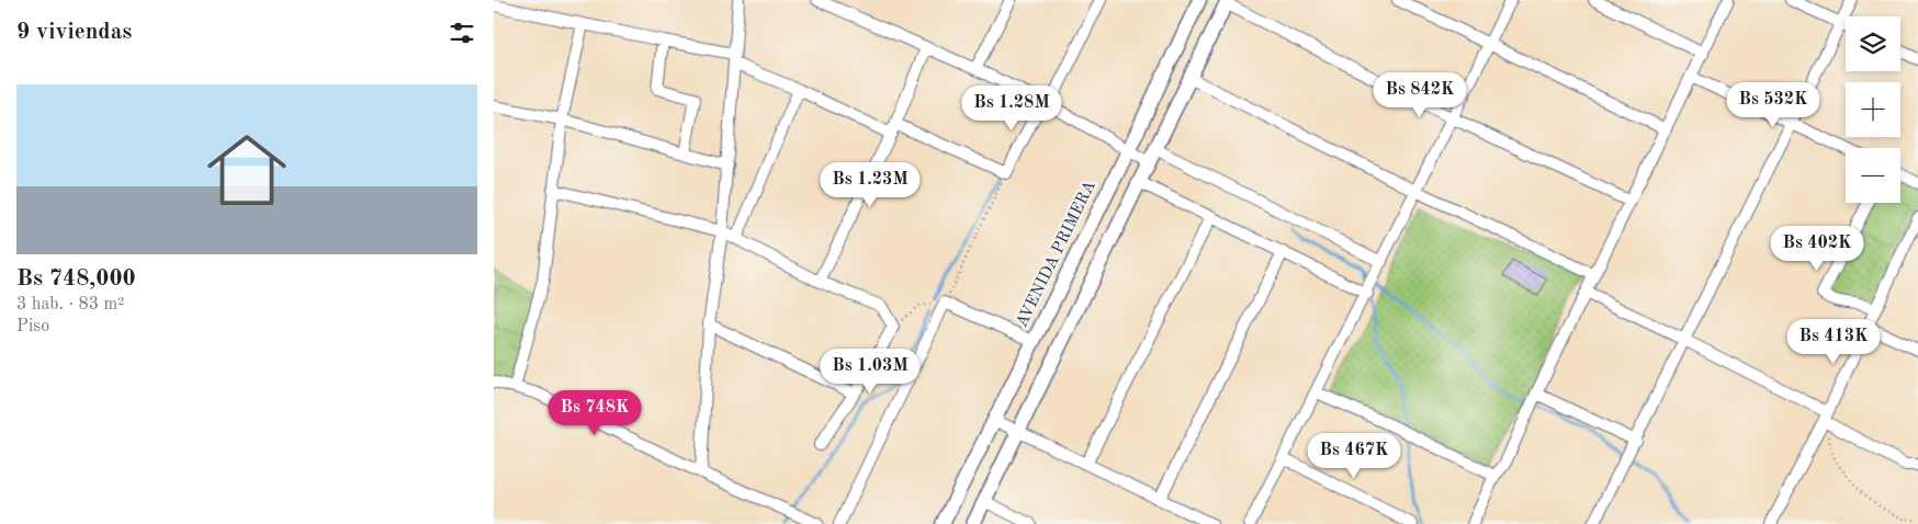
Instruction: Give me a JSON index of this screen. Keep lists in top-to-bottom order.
{
  "streets": {
    "main road": ["AVENIDA PRIMERA"]
  },
  "page": {
    "heading": "9 viviendas",
    "map_buttons": ["+", "−"],
    "list": [
      {
        "name": "Bs 748,000",
        "note": "3 hab. · 83 m² · Piso"
      }
    ],
    "price": [
      "Bs 842K",
      "Bs 532K",
      "Bs 1.28M",
      "Bs 1.23M",
      "Bs 402K",
      "Bs 413K",
      "Bs 1.03M",
      "Bs 748K",
      "Bs 467K"
    ]
  }
}
